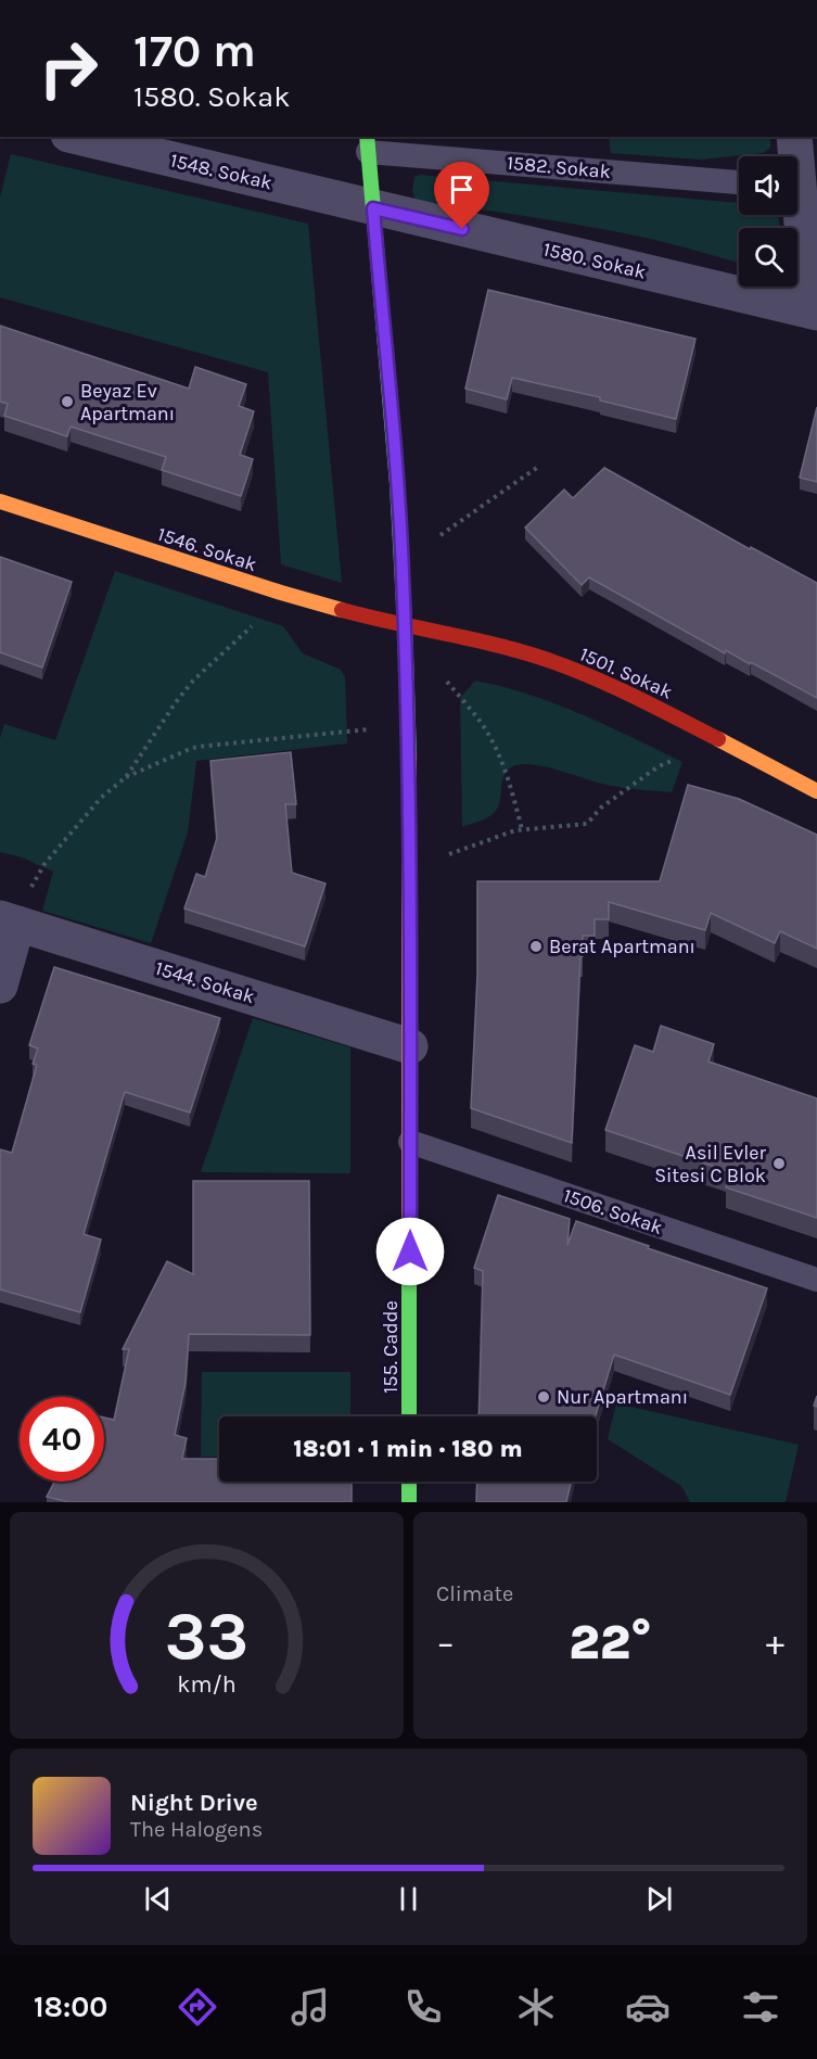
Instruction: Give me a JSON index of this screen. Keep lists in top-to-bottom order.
{
  "streets": {
    "street": [
      "1548. Sokak",
      "1580. Sokak",
      "1546. Sokak",
      "1501. Sokak",
      "1544. Sokak",
      "155. Cadde"
    ],
    "lane": ["1582. Sokak", "1506. Sokak"]
  },
  "crossings": [
    ["1582. Sokak", "155. Cadde"],
    ["1548. Sokak", "1580. Sokak"],
    ["1548. Sokak", "155. Cadde"],
    ["1580. Sokak", "155. Cadde"],
    ["1546. Sokak", "1501. Sokak"],
    ["1546. Sokak", "155. Cadde"],
    ["1501. Sokak", "155. Cadde"],
    ["1544. Sokak", "155. Cadde"],
    ["1506. Sokak", "155. Cadde"]
  ],
  "places": [
    "Beyaz Ev Apartmanı",
    "Berat Apartmanı",
    "Asil Evler Sitesi C Blok",
    "Nur Apartmanı"
  ],
  "page": {
    "turn": ["170 m", "1580. Sokak"],
    "limit": "40",
    "trip": "18:01 · 1 min · 180 m",
    "tile": "Climate",
    "heat": ["−", "22°", "+"],
    "song": ["Night Drive", "The Halogens"],
    "tabs": "18:00",
    "gauge": ["33", "km/h"]
  }
}
